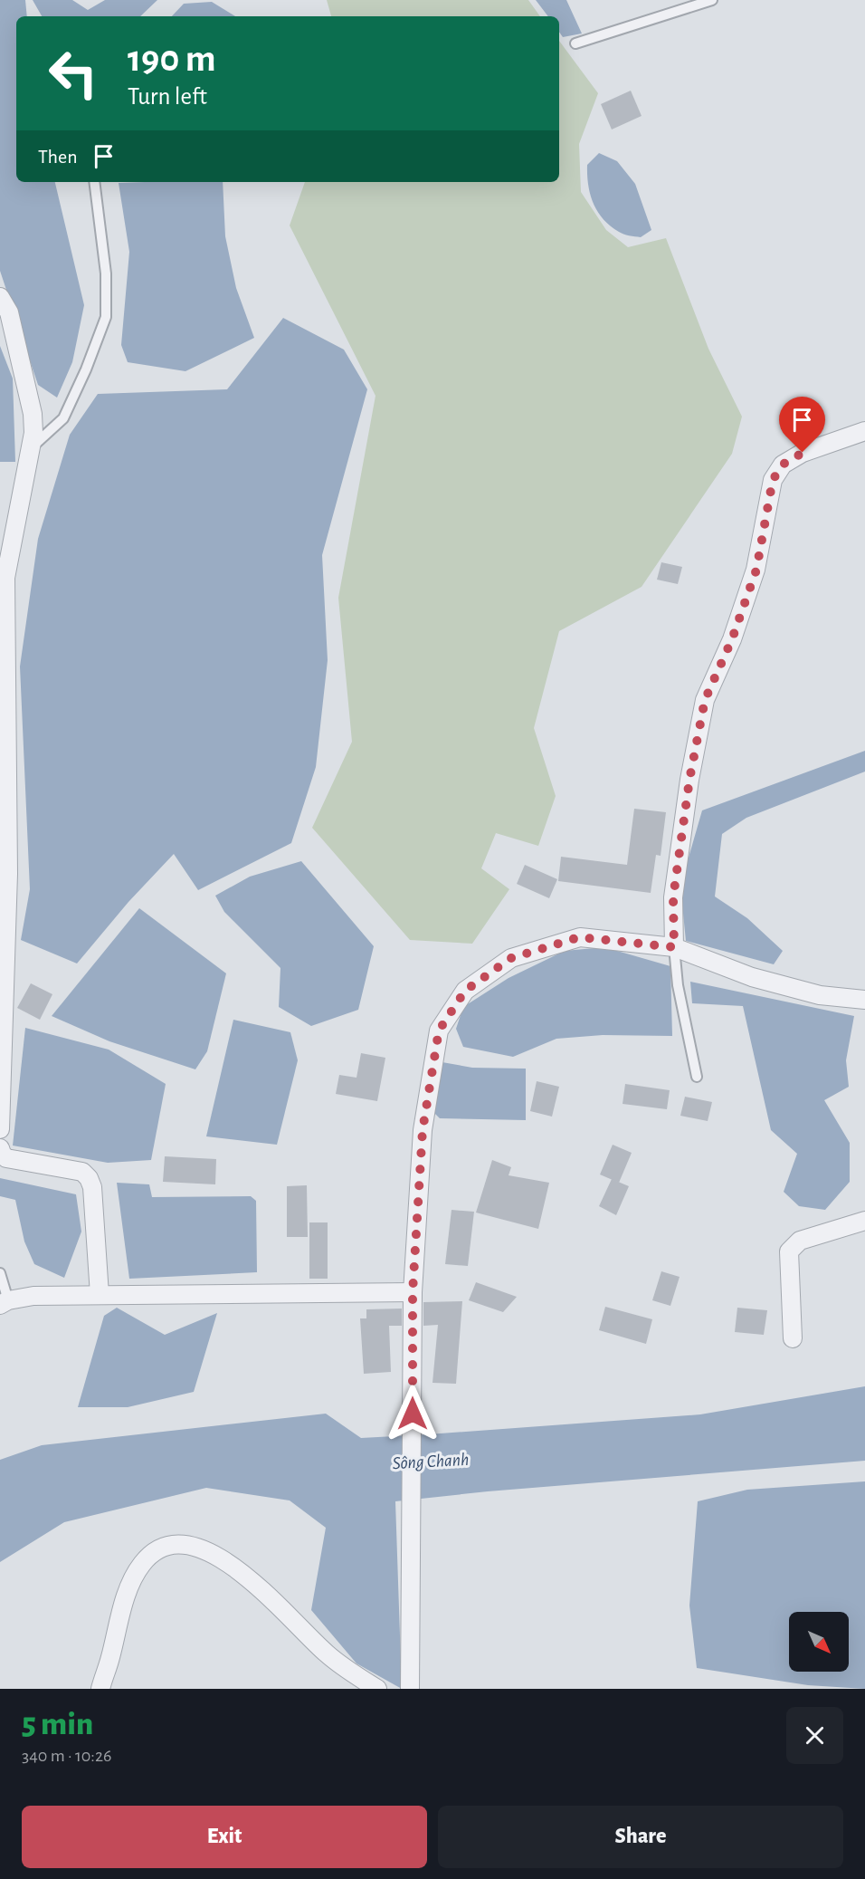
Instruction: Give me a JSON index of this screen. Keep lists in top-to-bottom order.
{
  "water": ["Sông Chanh"],
  "north": "bottom right",
  "page": {
    "turn": ["190 m", "Turn left"],
    "then": "Then",
    "heading": ["5 min", "340 m · 10:26"],
    "buttons": ["Exit", "Share"]
  }
}
